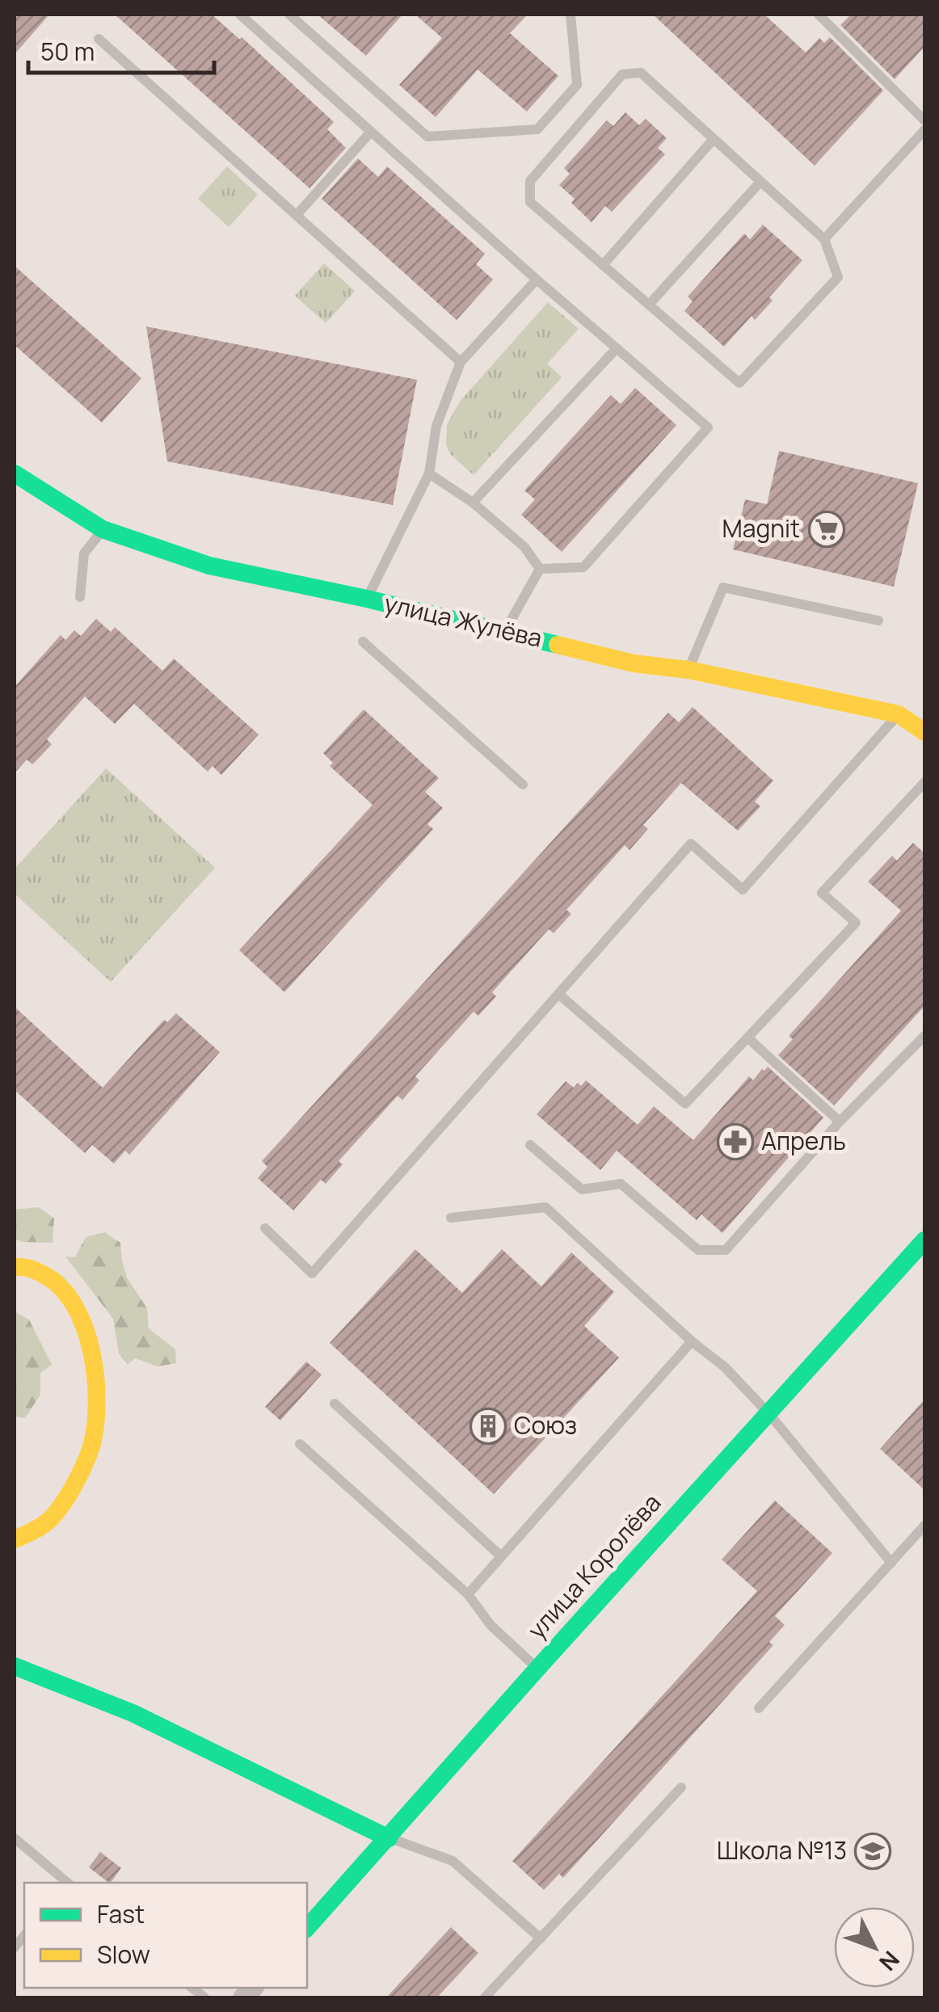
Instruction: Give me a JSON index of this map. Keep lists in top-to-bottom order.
{
  "streets": {
    "street": ["улица Жулёва", "улица Королёва"]
  },
  "places": {
    "supermarket": ["Magnit"],
    "pharmacy": ["Апрель"],
    "building": ["Союз"],
    "school or university": ["Школа №13"]
  },
  "legend": ["Fast", "Slow"],
  "scale_bar": "50 m",
  "north": "bottom right"
}
